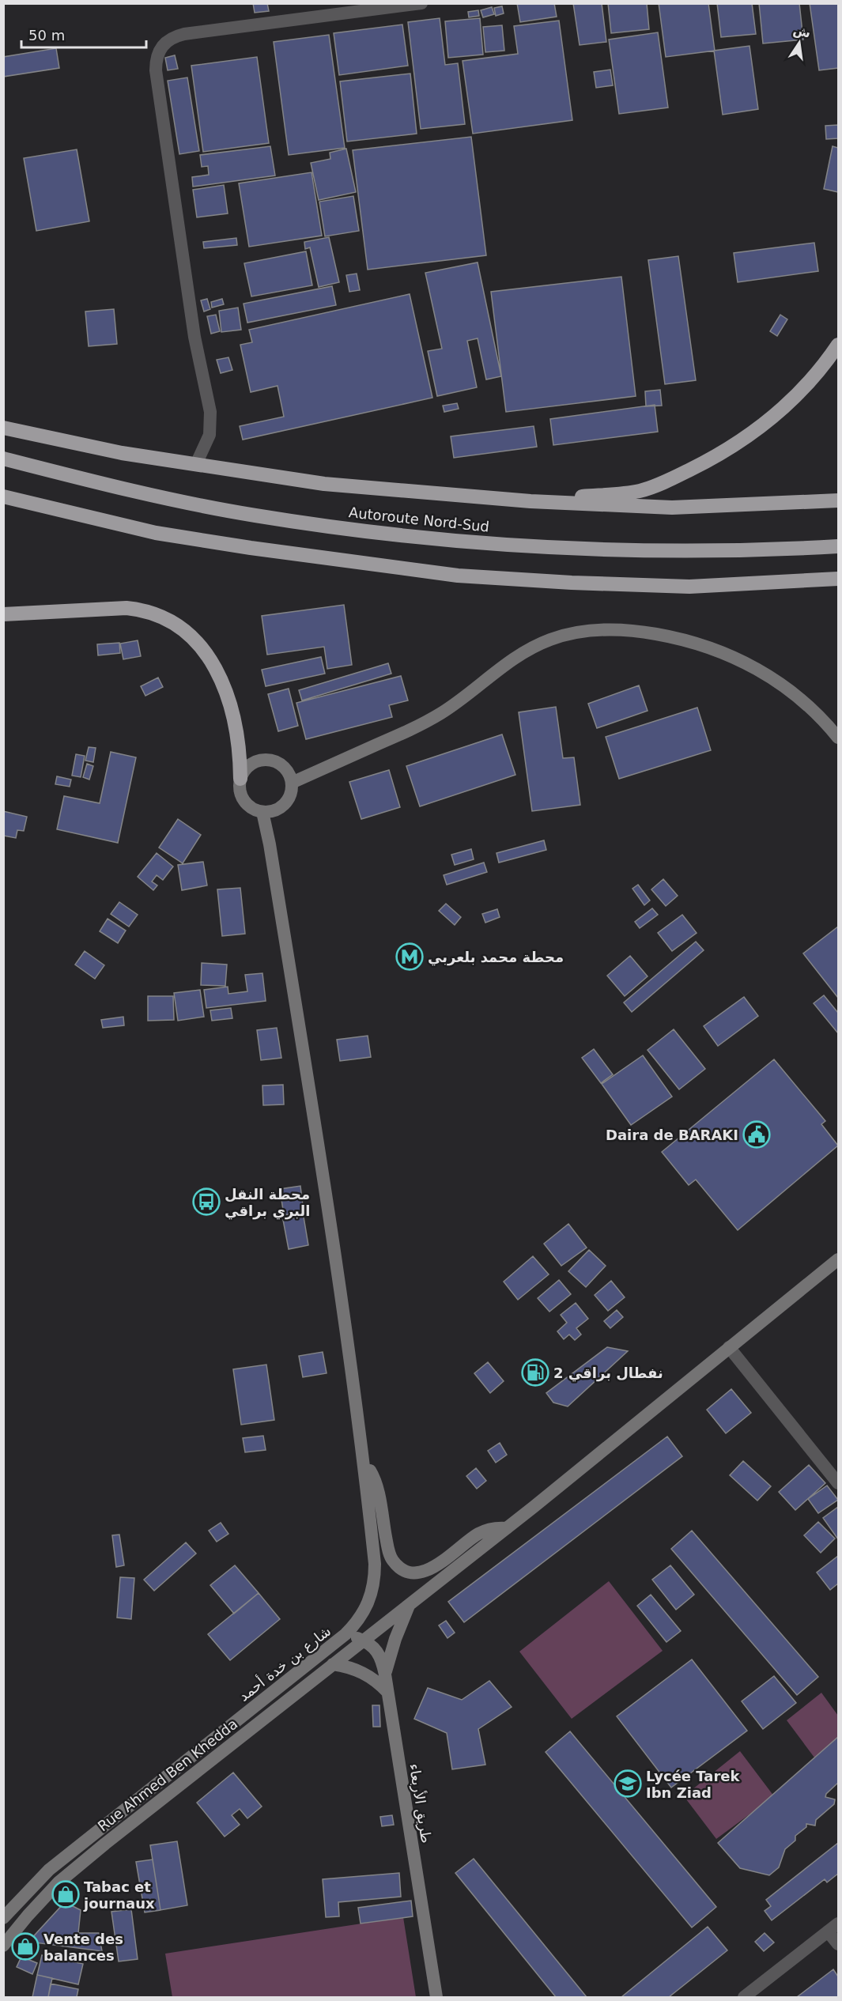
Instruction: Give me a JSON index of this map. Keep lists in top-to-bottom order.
{
  "streets": {
    "highway": ["Autoroute Nord-Sud"],
    "main road": ["شارع بن خدة أحمد", "Rue Ahmed Ben Khedda", "طريق الأربعاء"]
  },
  "crossings": [
    ["شارع بن خدة أحمد", "طريق الأربعاء"],
    ["Rue Ahmed Ben Khedda", "طريق الأربعاء"]
  ],
  "places": {
    "metro station": ["محطة محمد بلعربي"],
    "public building": ["Daira de BARAKI"],
    "bus stop": ["محطة النقل البري براقي"],
    "fuel station": ["نفطال براقي 2"],
    "school or university": ["Lycée Tarek Ibn Ziad"],
    "shop": ["Tabac et journaux", "Vente des balances"]
  },
  "scale_bar": "50 m",
  "north": "top"
}
